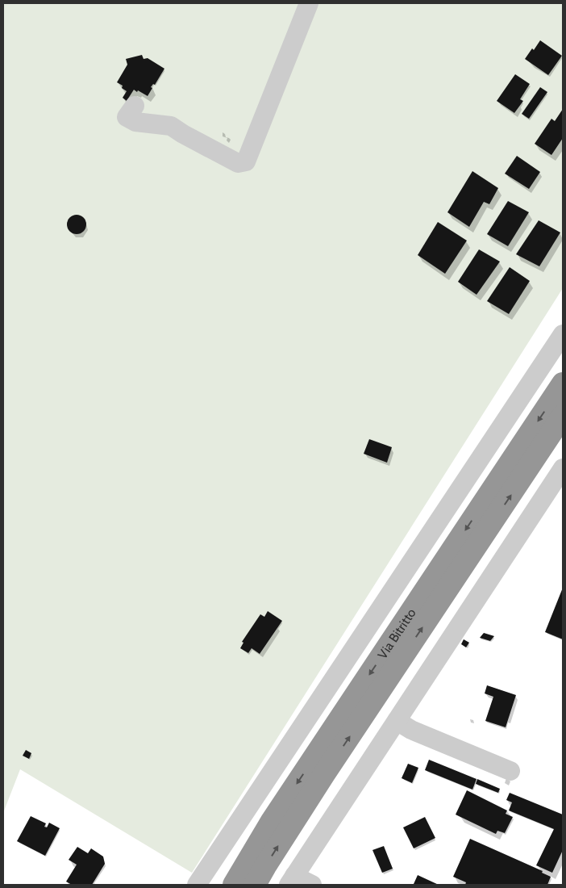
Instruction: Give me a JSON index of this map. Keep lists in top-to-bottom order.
{
  "streets": {
    "highway": ["Via Bitritto"]
  }
}
